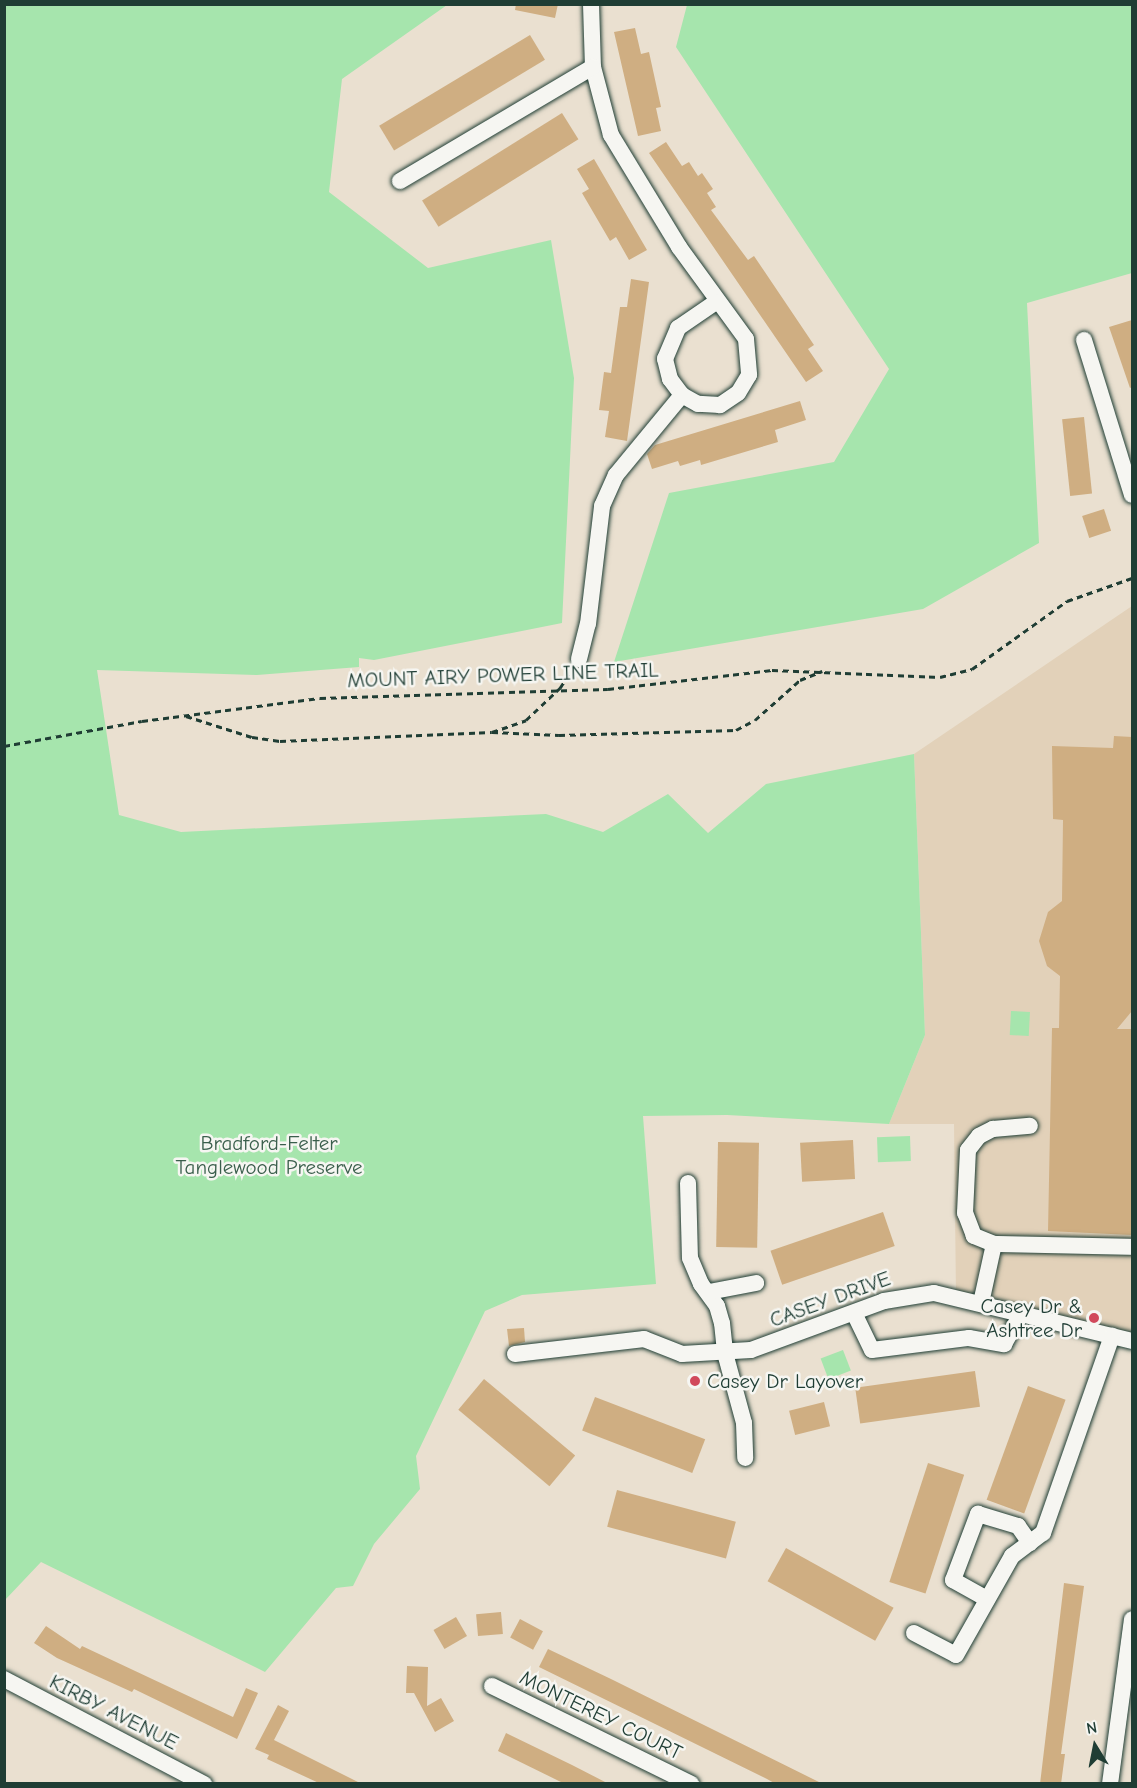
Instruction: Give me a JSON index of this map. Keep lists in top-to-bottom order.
{
  "streets": {
    "street": ["CASEY DRIVE", "KIRBY AVENUE", "MONTEREY COURT"],
    "path": ["MOUNT AIRY POWER LINE TRAIL"]
  },
  "parks": ["Bradford-Felter Tanglewood Preserve"],
  "places": ["Casey Dr & Ashtree Dr", "Casey Dr Layover"],
  "north": "top"
}
